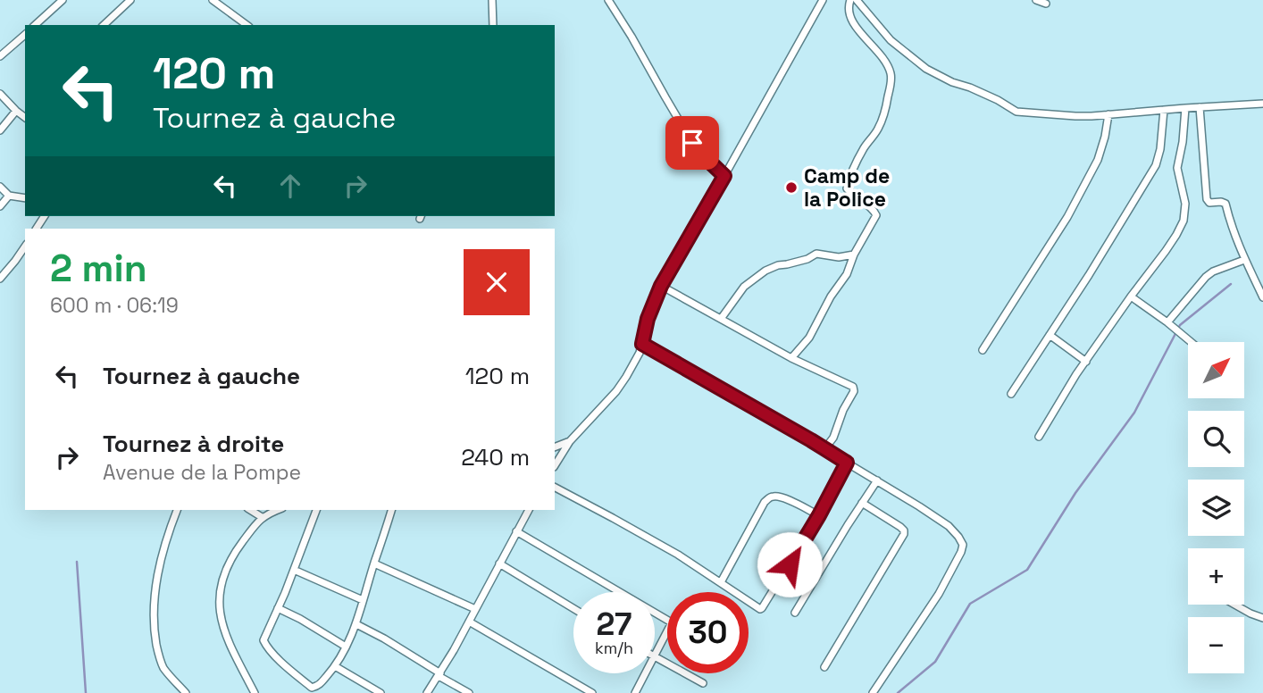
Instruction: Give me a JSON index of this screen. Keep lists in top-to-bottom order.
{
  "places": ["Camp de la Police"],
  "north": "top right",
  "page": {
    "turn": ["120 m", "Tournez à gauche"],
    "heading": ["2 min", "600 m · 06:19"],
    "list": [
      {
        "name": "Tournez à gauche",
        "value": "120 m"
      },
      {
        "name": "Tournez à droite",
        "note": "Avenue de la Pompe",
        "value": "240 m"
      }
    ],
    "map_buttons": ["+", "−"],
    "speed": "27 km/h",
    "limit": "30"
  }
}
